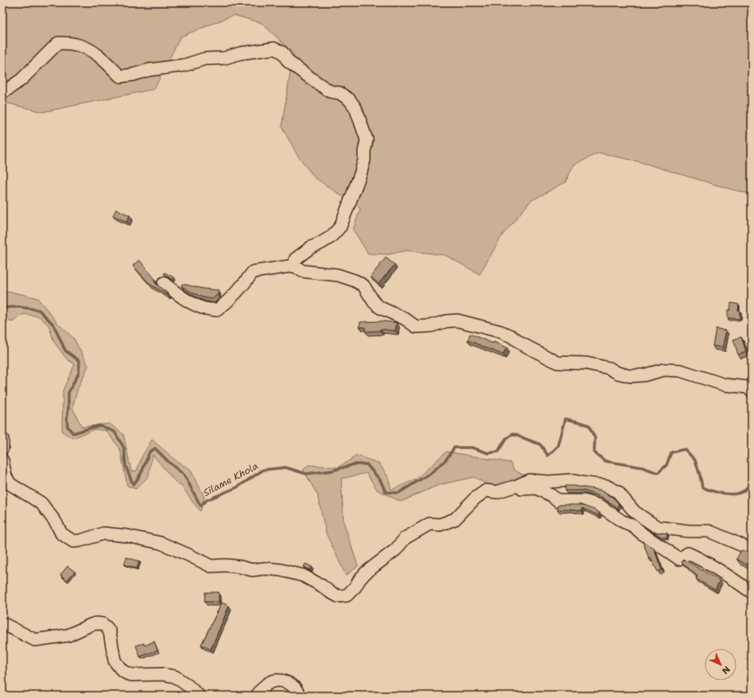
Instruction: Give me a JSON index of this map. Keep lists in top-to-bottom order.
{
  "water": ["Silame Khola"],
  "north": "bottom right"
}
